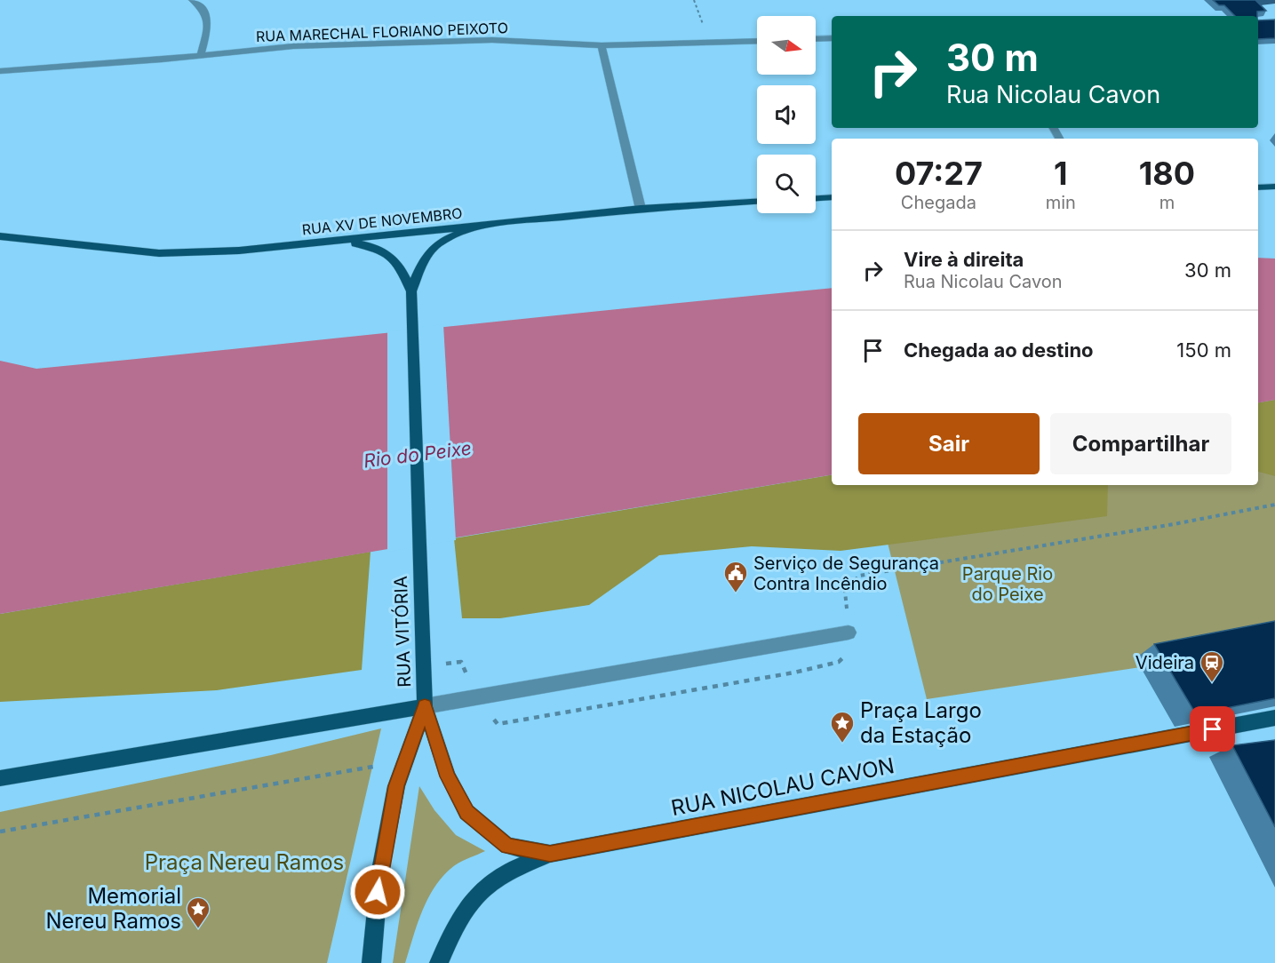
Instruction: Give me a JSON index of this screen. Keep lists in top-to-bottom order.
{
  "streets": {
    "main road": ["RUA XV DE NOVEMBRO", "RUA VITÓRIA", "RUA NICOLAU CAVON"],
    "street": ["RUA MARECHAL FLORIANO PEIXOTO"]
  },
  "crossings": [
    ["RUA XV DE NOVEMBRO", "RUA VITÓRIA"],
    ["RUA VITÓRIA", "RUA NICOLAU CAVON"]
  ],
  "water": ["Rio do Peixe"],
  "parks": ["Parque Rio do Peixe", "Praça Nereu Ramos"],
  "places": {
    "public building": ["Serviço de Segurança Contra Incêndio"],
    "station": ["Videira"],
    "place": ["Praça Largo da Estação", "Memorial Nereu Ramos"]
  },
  "north": "right",
  "page": {
    "turn": ["30 m", "Rua Nicolau Cavon"],
    "eta": [
      "07:27",
      "Chegada",
      "1",
      "min",
      "180",
      "m"
    ],
    "list": [
      {
        "name": "Vire à direita",
        "note": "Rua Nicolau Cavon",
        "value": "30 m"
      },
      {
        "name": "Chegada ao destino",
        "value": "150 m"
      }
    ],
    "buttons": ["Sair", "Compartilhar"]
  }
}
